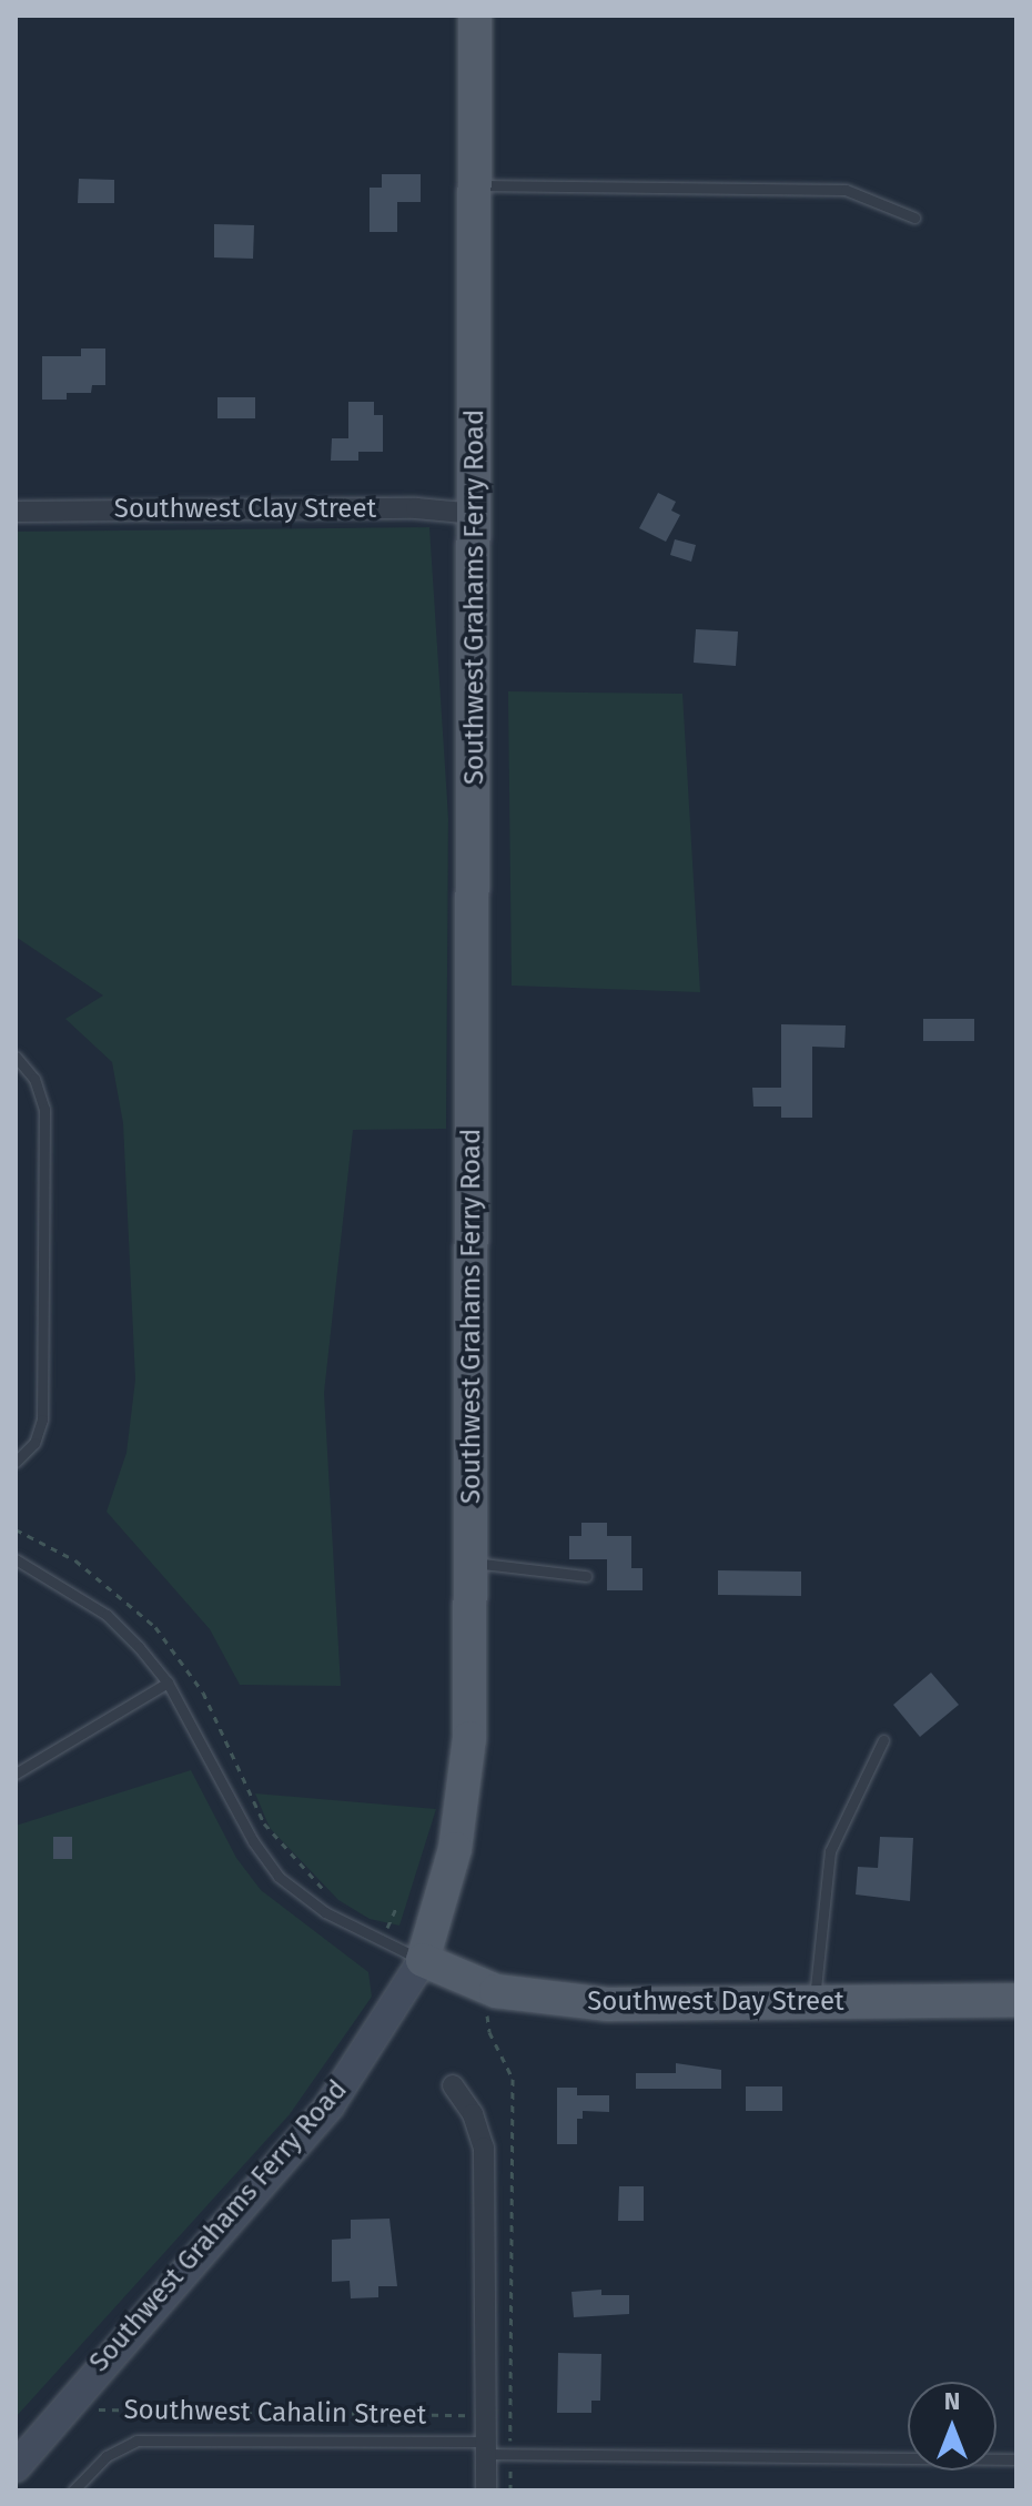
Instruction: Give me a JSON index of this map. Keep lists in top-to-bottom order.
{
  "streets": {
    "main road": ["Southwest Grahams Ferry Road", "Southwest Day Street"],
    "street": ["Southwest Clay Street"],
    "path": ["Southwest Cahalin Street"]
  },
  "crossings": [
    ["Southwest Clay Street", "Southwest Grahams Ferry Road"],
    ["Southwest Grahams Ferry Road", "Southwest Day Street"],
    ["Southwest Grahams Ferry Road", "Southwest Cahalin Street"]
  ],
  "north": "top"
}
